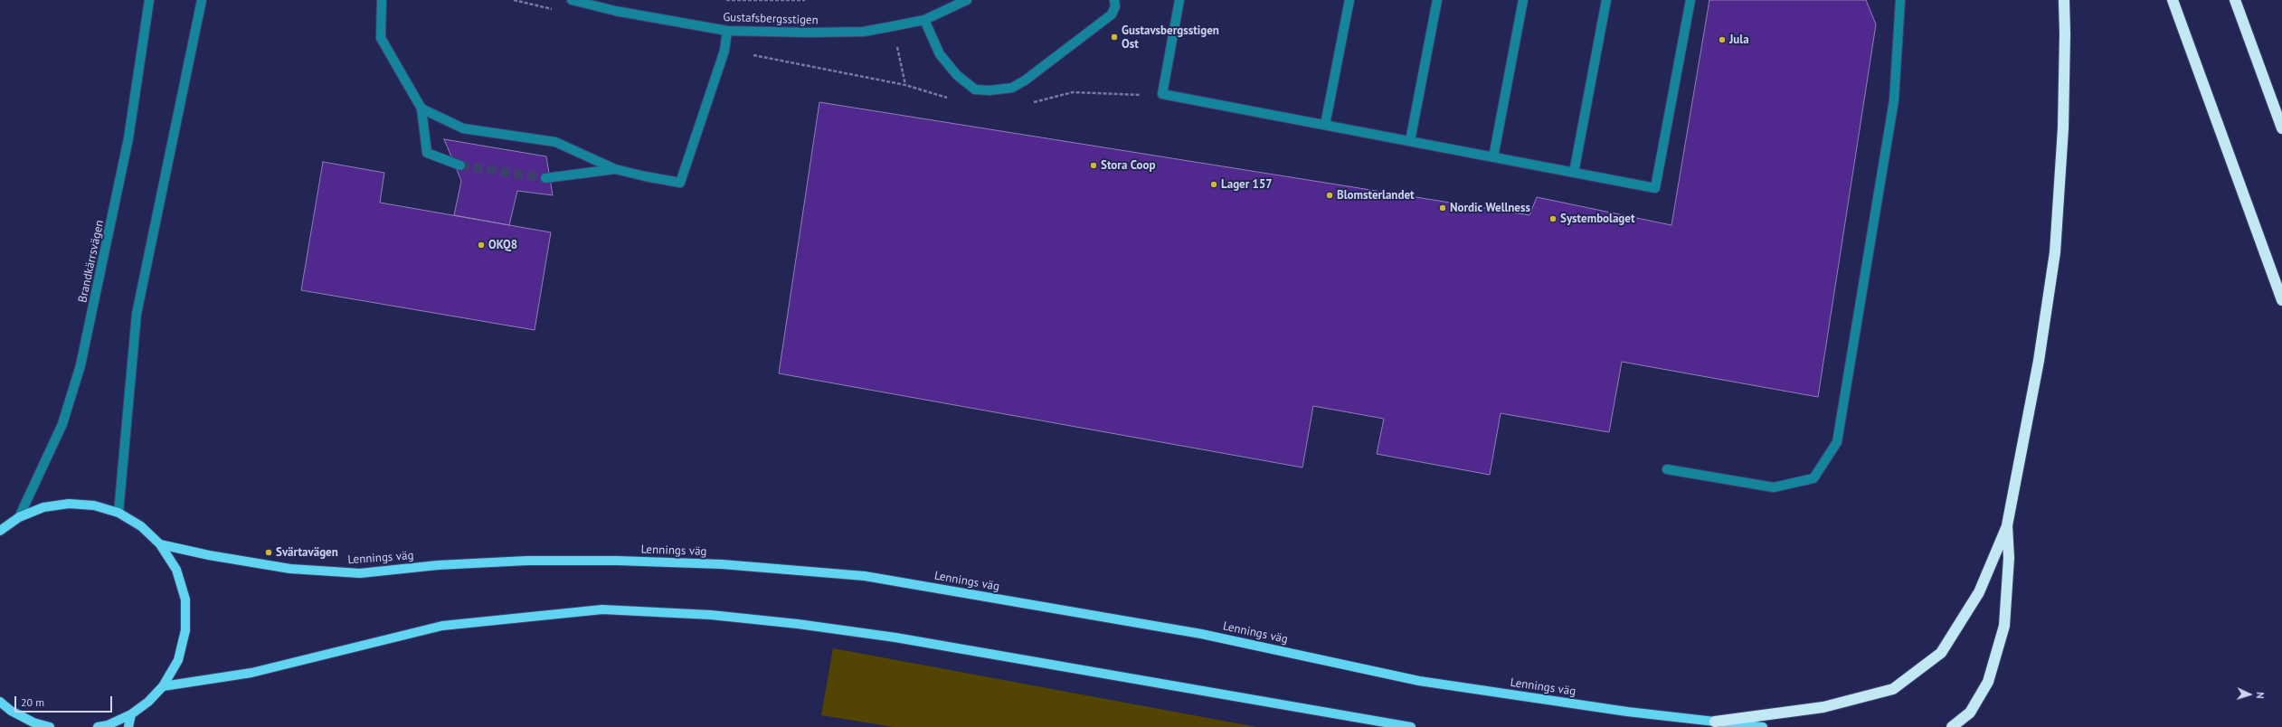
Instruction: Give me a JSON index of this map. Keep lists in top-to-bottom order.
{
  "streets": {
    "main road": ["Lennings väg"],
    "street": ["Gustafsbergsstigen", "Brandkärrsvägen"]
  },
  "places": [
    "Gustavsbergsstigen Ost",
    "Jula",
    "Stora Coop",
    "Lager 157",
    "Blomsterlandet",
    "Nordic Wellness",
    "Systembolaget",
    "OKQ8",
    "Svärtavägen"
  ],
  "scale_bar": "20 m",
  "north": "right"
}
